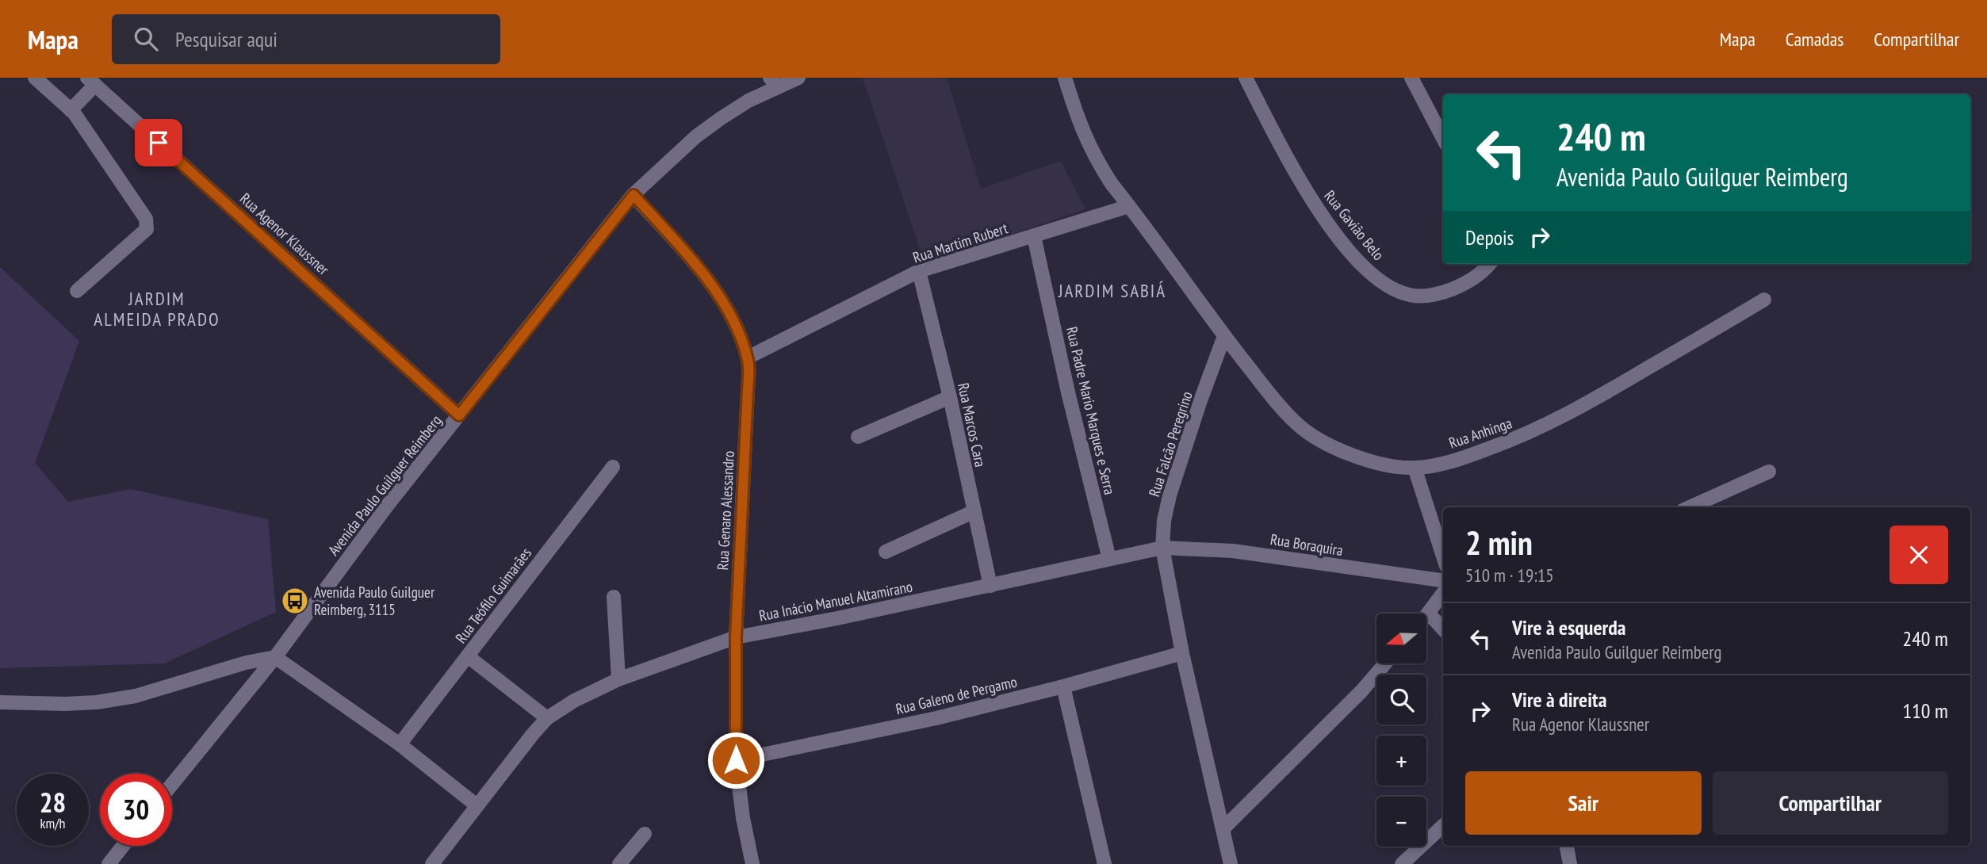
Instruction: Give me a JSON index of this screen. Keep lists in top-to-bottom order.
{
  "streets": {
    "street": [
      "Rua Gavião Belo",
      "Rua Agenor Klaussner",
      "Rua Martim Rubert",
      "Rua Padre Mario Marques e Serra",
      "Rua Marcos Cara",
      "Rua Anhinga",
      "Rua Falcão Peregrino",
      "Avenida Paulo Guilguer Reimberg",
      "Rua Genaro Alessandro",
      "Rua Boraquira",
      "Rua Teófilo Guimarães",
      "Rua Inácio Manuel Altamirano",
      "Rua Galeno de Pergamo"
    ]
  },
  "crossings": [
    ["Rua Agenor Klaussner", "Avenida Paulo Guilguer Reimberg"],
    ["Rua Martim Rubert", "Rua Padre Mario Marques e Serra"],
    ["Rua Martim Rubert", "Rua Marcos Cara"],
    ["Rua Martim Rubert", "Rua Genaro Alessandro"],
    ["Rua Padre Mario Marques e Serra", "Rua Inácio Manuel Altamirano"],
    ["Rua Marcos Cara", "Rua Inácio Manuel Altamirano"],
    ["Rua Anhinga", "Rua Falcão Peregrino"],
    ["Rua Falcão Peregrino", "Rua Boraquira"],
    ["Rua Falcão Peregrino", "Rua Inácio Manuel Altamirano"],
    ["Rua Falcão Peregrino", "Rua Galeno de Pergamo"],
    ["Avenida Paulo Guilguer Reimberg", "Rua Genaro Alessandro"],
    ["Rua Genaro Alessandro", "Rua Inácio Manuel Altamirano"],
    ["Rua Genaro Alessandro", "Rua Galeno de Pergamo"],
    ["Rua Boraquira", "Rua Inácio Manuel Altamirano"]
  ],
  "districts": ["JARDIM SABIÁ", "JARDIM ALMEIDA PRADO"],
  "places": {
    "bus stop": ["Avenida Paulo Guilguer Reimberg, 3115"]
  },
  "north": "left",
  "page": {
    "header": "Mapa",
    "search": "Pesquisar aqui",
    "nav": ["Mapa", "Camadas", "Compartilhar"],
    "turn": ["240 m", "Avenida Paulo Guilguer Reimberg"],
    "then": "Depois",
    "heading": ["2 min", "510 m · 19:15"],
    "list": [
      {
        "name": "Vire à esquerda",
        "note": "Avenida Paulo Guilguer Reimberg",
        "value": "240 m"
      },
      {
        "name": "Vire à direita",
        "note": "Rua Agenor Klaussner",
        "value": "110 m"
      }
    ],
    "map_buttons": ["+", "−"],
    "buttons": ["Sair", "Compartilhar"],
    "speed": "28 km/h",
    "limit": "30"
  }
}
